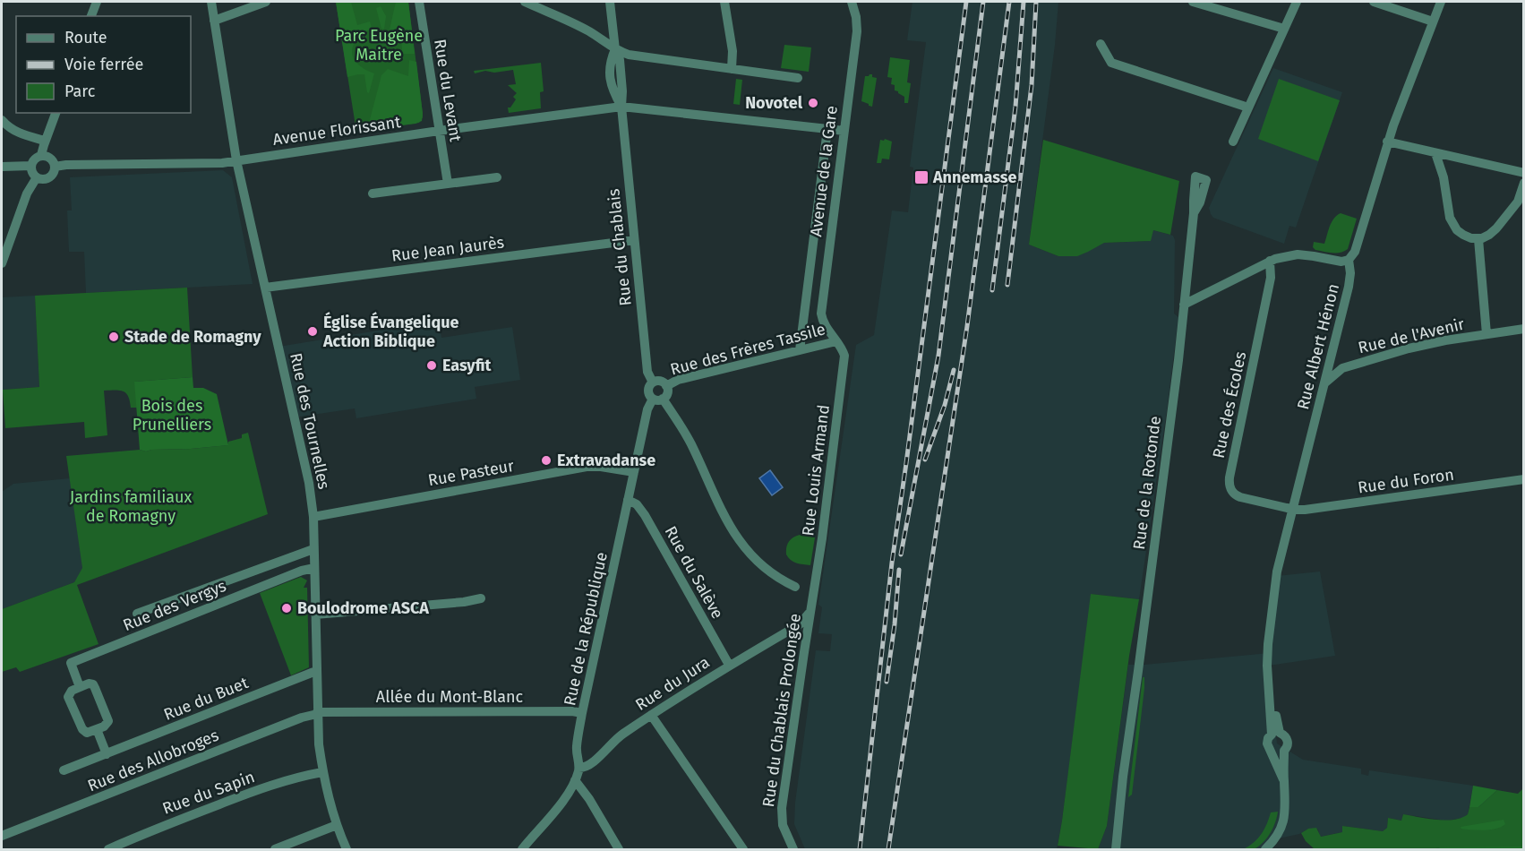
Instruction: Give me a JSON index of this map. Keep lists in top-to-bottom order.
{
  "streets": {
    "street": [
      "Rue du Levant",
      "Avenue Florissant",
      "Avenue de la Gare",
      "Rue du Chablais",
      "Rue Jean Jaurès",
      "Rue de l'Avenir",
      "Rue Albert Hénon",
      "Rue des Frères Tassile",
      "Rue des Écoles",
      "Rue des Tournelles",
      "Rue Louis Armand",
      "Rue Pasteur",
      "Rue du Foron",
      "Rue de la Rotonde",
      "Rue du Salève",
      "Rue des Vergys",
      "Rue de la République",
      "Rue du Jura",
      "Allée du Mont-Blanc",
      "Rue du Buet",
      "Rue du Chablais Prolongée",
      "Rue des Allobroges",
      "Rue du Sapin"
    ]
  },
  "crossings": [
    ["Rue du Levant", "Avenue Florissant"],
    ["Avenue Florissant", "Avenue de la Gare"],
    ["Avenue Florissant", "Rue du Chablais"],
    ["Avenue Florissant", "Rue des Tournelles"],
    ["Avenue de la Gare", "Rue des Frères Tassile"],
    ["Avenue de la Gare", "Rue Louis Armand"],
    ["Rue du Chablais", "Rue Jean Jaurès"],
    ["Rue du Chablais", "Rue des Frères Tassile"],
    ["Rue du Chablais", "Rue de la République"],
    ["Rue Jean Jaurès", "Rue des Tournelles"],
    ["Rue de l'Avenir", "Rue Albert Hénon"],
    ["Rue Albert Hénon", "Rue des Écoles"],
    ["Rue Albert Hénon", "Rue du Foron"],
    ["Rue des Frères Tassile", "Rue Louis Armand"],
    ["Rue des Frères Tassile", "Rue de la République"],
    ["Rue des Écoles", "Rue du Foron"],
    ["Rue des Tournelles", "Rue Pasteur"],
    ["Rue des Tournelles", "Rue des Vergys"],
    ["Rue des Tournelles", "Allée du Mont-Blanc"],
    ["Rue des Tournelles", "Rue du Buet"],
    ["Rue des Tournelles", "Rue des Allobroges"],
    ["Rue des Tournelles", "Rue du Sapin"],
    ["Rue Louis Armand", "Rue du Jura"],
    ["Rue Louis Armand", "Rue du Chablais Prolongée"],
    ["Rue Pasteur", "Rue de la République"],
    ["Rue du Salève", "Rue de la République"],
    ["Rue du Salève", "Rue du Jura"],
    ["Rue de la République", "Rue du Jura"],
    ["Rue de la République", "Allée du Mont-Blanc"],
    ["Rue du Jura", "Rue du Chablais Prolongée"],
    ["Allée du Mont-Blanc", "Rue des Allobroges"]
  ],
  "parks": ["Parc Eugène Maitre", "Bois des Prunelliers", "Jardins familiaux de Romagny"],
  "places": {
    "other": [
      "Novotel",
      "Église Évangelique Action Biblique",
      "Stade de Romagny",
      "Easyfit",
      "Extravadanse",
      "Boulodrome ASCA"
    ],
    "transit": ["Annemasse"]
  },
  "legend": ["Route", "Voie ferrée", "Parc"]
}
